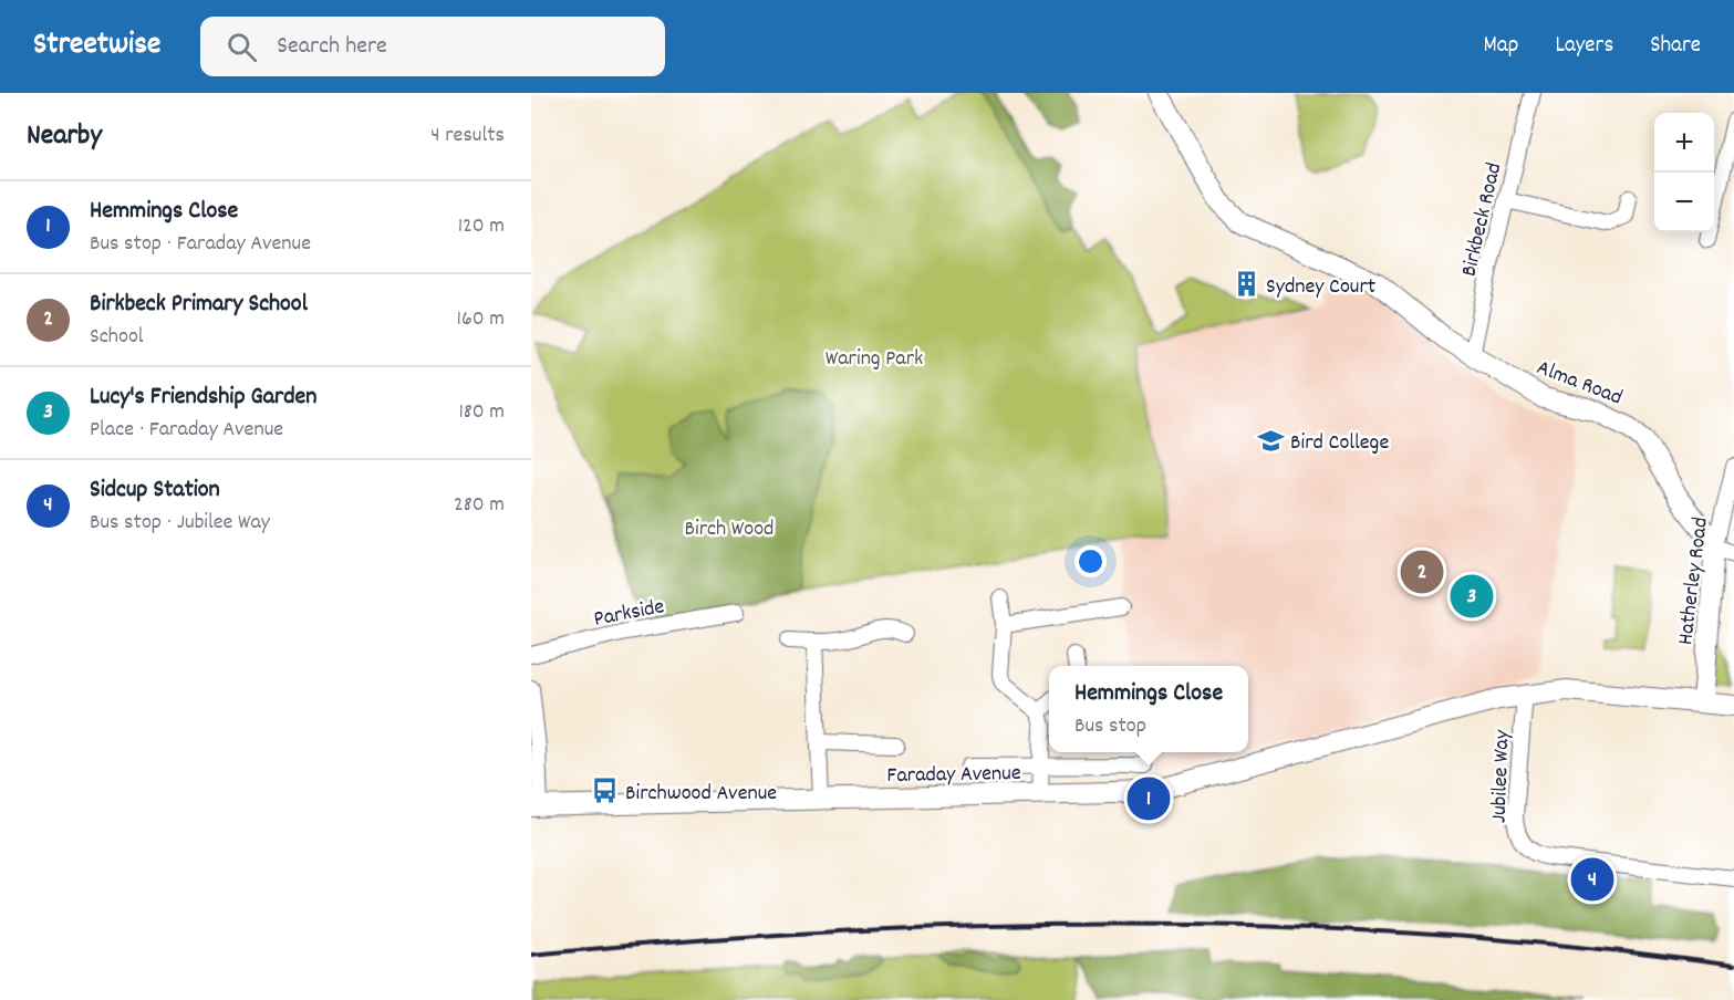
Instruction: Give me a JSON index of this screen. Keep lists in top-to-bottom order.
{
  "streets": {
    "street": [
      "Birkbeck Road",
      "Alma Road",
      "Hatherley Road",
      "Parkside",
      "Faraday Avenue",
      "Jubilee Way"
    ]
  },
  "crossings": [
    ["Birkbeck Road", "Alma Road"],
    ["Alma Road", "Hatherley Road"],
    ["Hatherley Road", "Faraday Avenue"],
    ["Faraday Avenue", "Jubilee Way"]
  ],
  "parks": ["Waring Park", "Birch Wood"],
  "places": {
    "building": ["Sydney Court"],
    "school or university": ["Bird College"],
    "bus stop": ["Birchwood Avenue"]
  },
  "page": {
    "header": "Streetwise",
    "search": "Search here",
    "nav": ["Map", "Layers", "Share"],
    "heading": ["Nearby", "4 results"],
    "map_buttons": ["+", "−"],
    "list": [
      {
        "mark": "1",
        "name": "Hemmings Close",
        "note": "Bus stop · Faraday Avenue",
        "value": "120 m"
      },
      {
        "mark": "2",
        "name": "Birkbeck Primary School",
        "note": "School",
        "value": "160 m"
      },
      {
        "mark": "3",
        "name": "Lucy's Friendship Garden",
        "note": "Place · Faraday Avenue",
        "value": "180 m"
      },
      {
        "mark": "4",
        "name": "Sidcup Station",
        "note": "Bus stop · Jubilee Way",
        "value": "280 m"
      }
    ],
    "pins": [
      "2",
      "3",
      "1",
      "4"
    ],
    "popup": ["Hemmings Close", "Bus stop"]
  }
}
